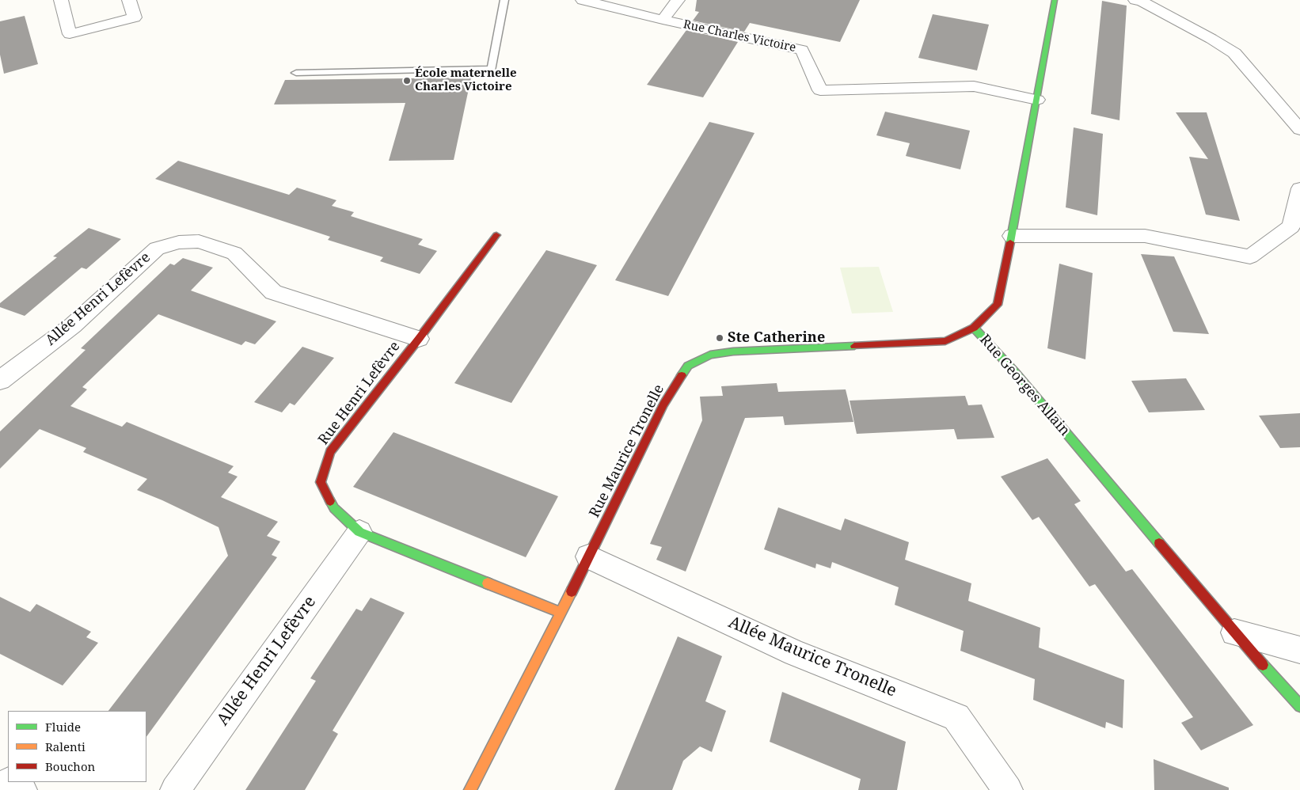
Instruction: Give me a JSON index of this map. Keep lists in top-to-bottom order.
{
  "streets": {
    "street": [
      "Rue Charles Victoire",
      "Allée Henri Lefèvre",
      "Rue Georges Allain",
      "Rue Henri Lefèvre",
      "Rue Maurice Tronelle",
      "Allée Maurice Tronelle"
    ]
  },
  "crossings": [
    ["Rue Charles Victoire", "Rue Georges Allain"],
    ["Allée Henri Lefèvre", "Rue Henri Lefèvre"],
    ["Rue Georges Allain", "Rue Maurice Tronelle"],
    ["Rue Henri Lefèvre", "Rue Maurice Tronelle"],
    ["Rue Maurice Tronelle", "Allée Maurice Tronelle"]
  ],
  "places": ["École maternelle Charles Victoire", "Ste Catherine"],
  "legend": ["Fluide", "Ralenti", "Bouchon"]
}
